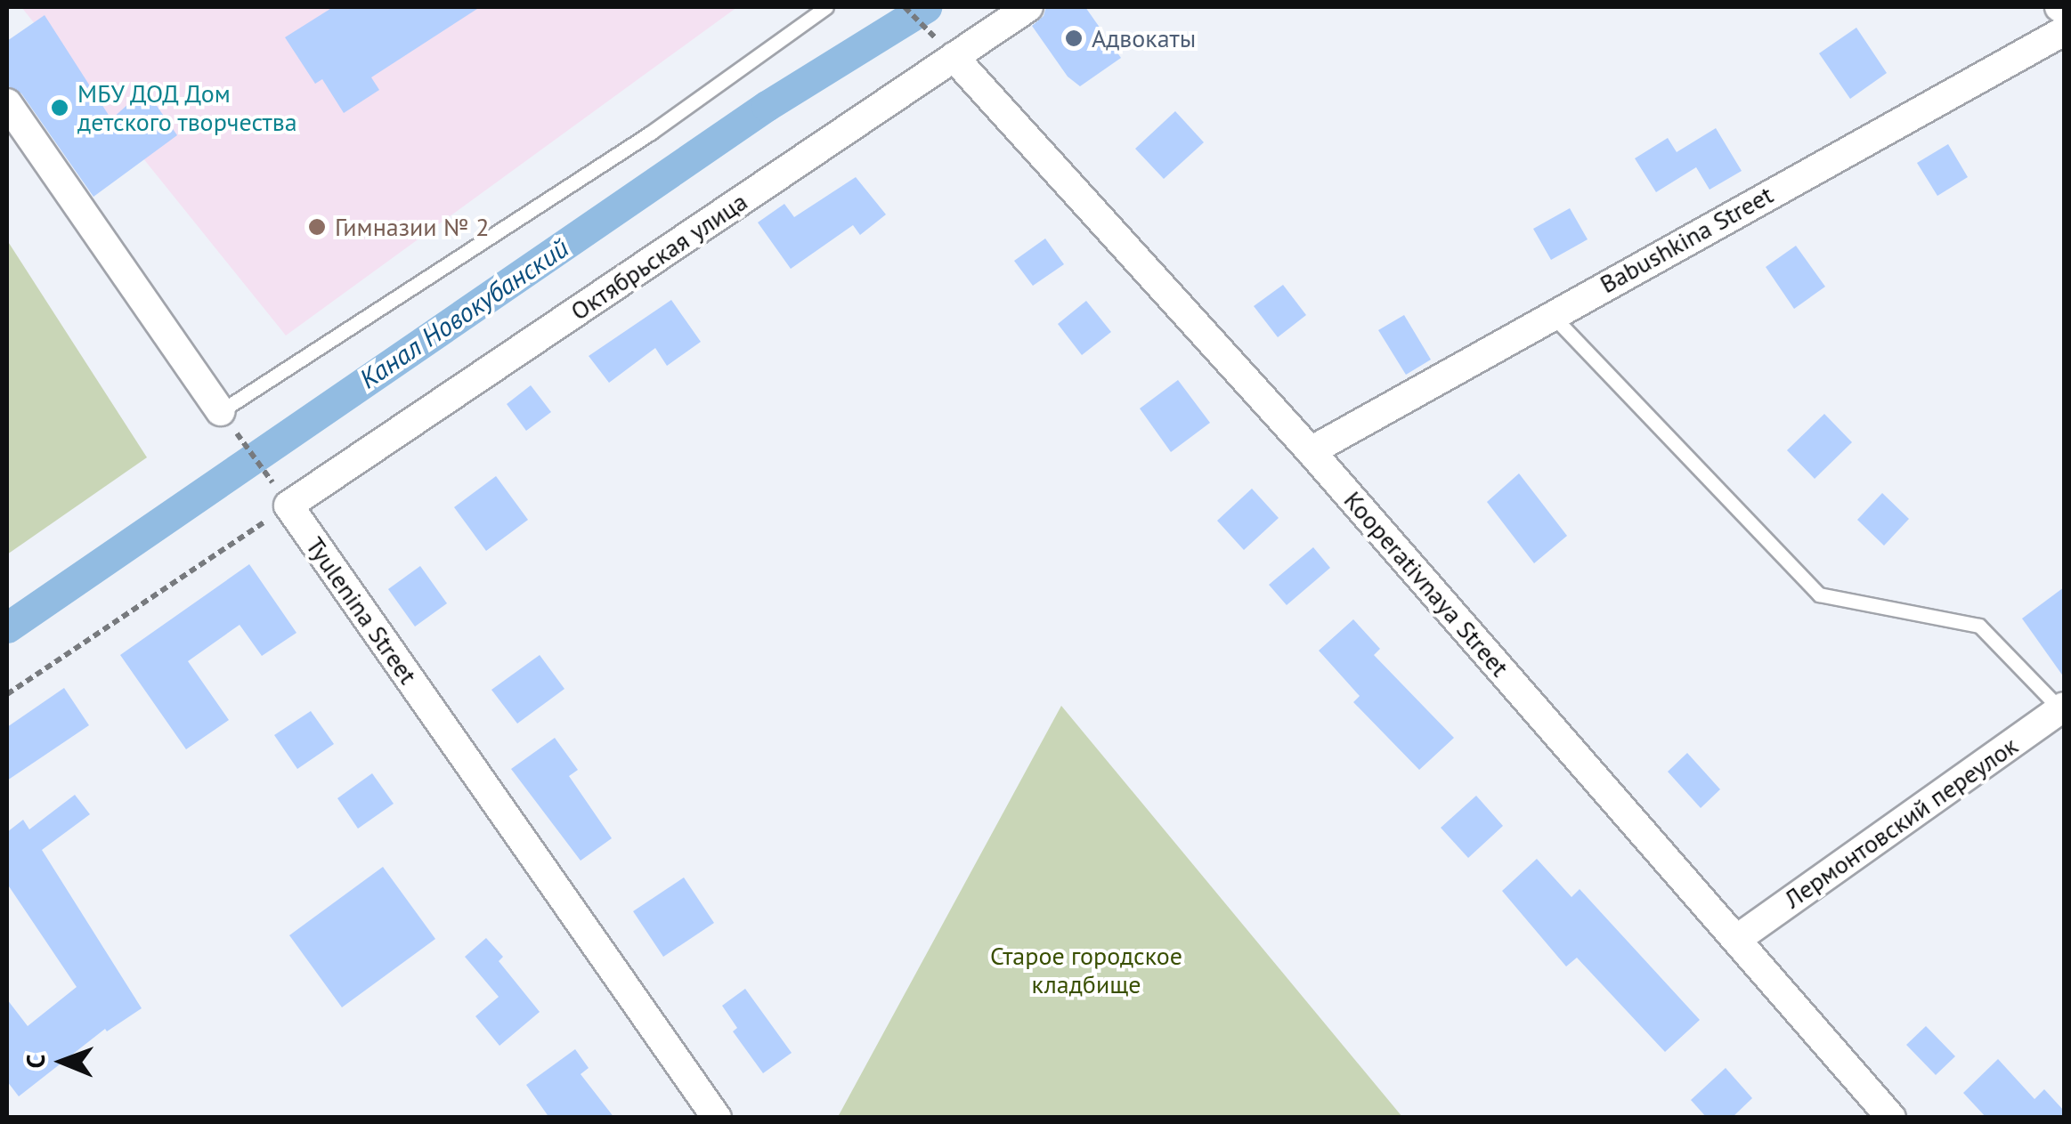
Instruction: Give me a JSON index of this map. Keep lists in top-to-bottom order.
{
  "streets": {
    "street": [
      "Babushkina Street",
      "Октябрьская улица",
      "Kooperativnaya Street",
      "Tyulenina Street",
      "Лермонтовский переулок"
    ]
  },
  "crossings": [
    ["Babushkina Street", "Kooperativnaya Street"],
    ["Октябрьская улица", "Kooperativnaya Street"],
    ["Октябрьская улица", "Tyulenina Street"],
    ["Kooperativnaya Street", "Лермонтовский переулок"]
  ],
  "water": ["Канал Новокубанский"],
  "parks": ["Старое городское кладбище"],
  "places": ["Адвокаты", "МБУ ДОД Дом детского творчества", "Гимназии № 2"],
  "north": "left"
}
